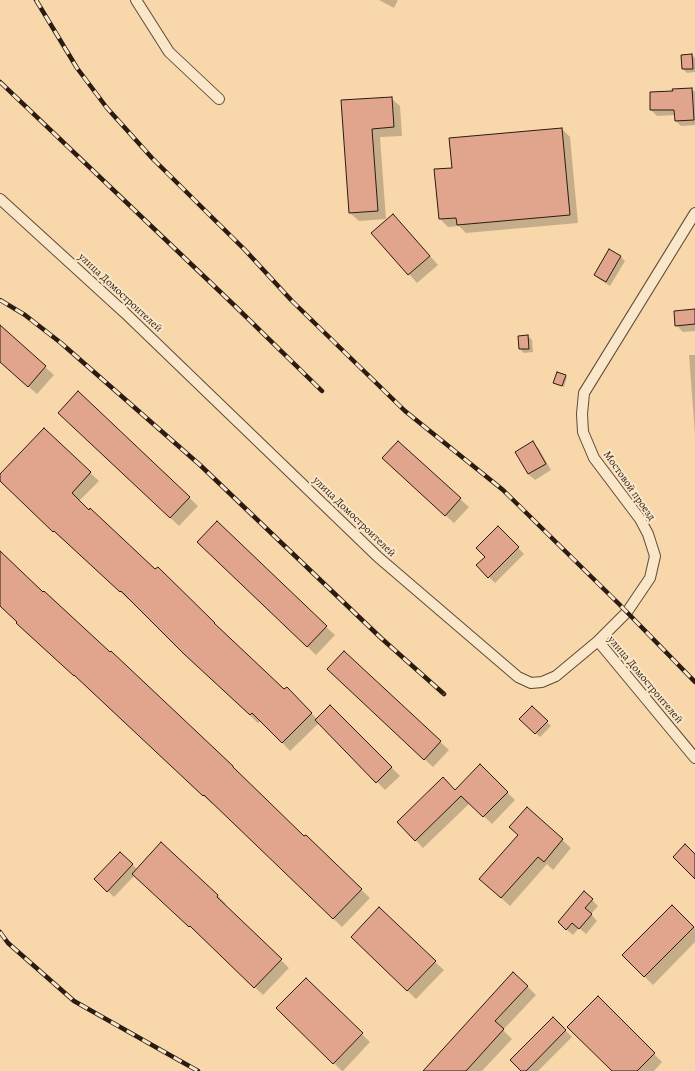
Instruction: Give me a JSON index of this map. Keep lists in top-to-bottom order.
{
  "streets": {
    "street": ["улица Домостроителей", "Мостовой проезд"]
  },
  "crossings": [
    ["улица Домостроителей", "Мостовой проезд"]
  ]
}
